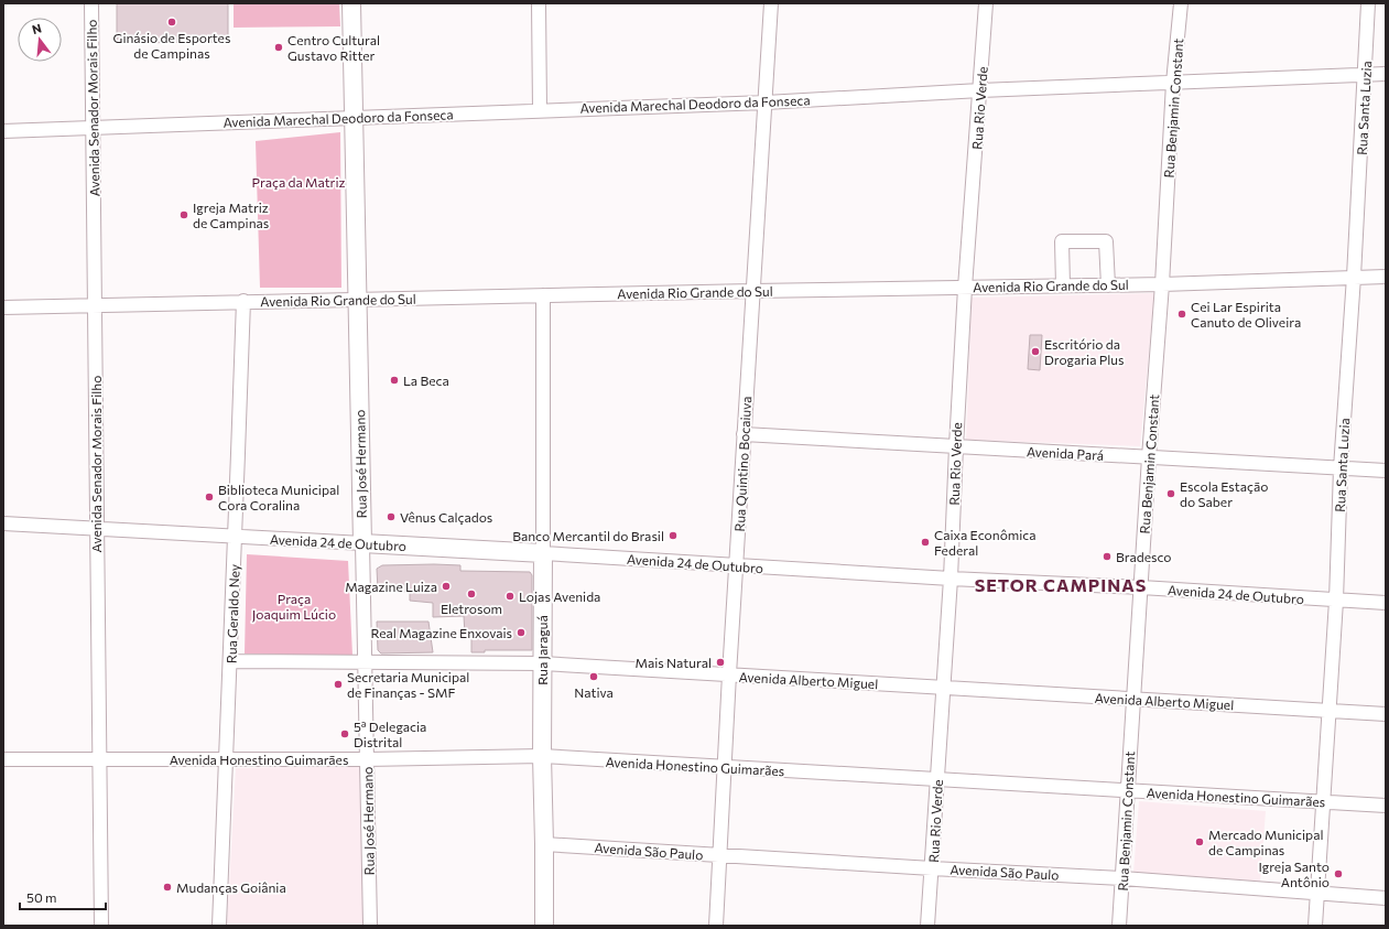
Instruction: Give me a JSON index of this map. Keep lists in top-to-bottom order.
{
  "streets": {
    "main road": ["Rua José Hermano", "Avenida 24 de Outubro", "Rua Jaraguá"],
    "street": [
      "Avenida Marechal Deodoro da Fonseca",
      "Avenida Senador Morais Filho",
      "Rua Rio Verde",
      "Rua Benjamin Constant",
      "Rua Santa Luzia",
      "Avenida Rio Grande do Sul",
      "Avenida Pará",
      "Rua Quintino Bocaiuva",
      "Rua Geraldo Ney",
      "Avenida Alberto Miguel",
      "Avenida Honestino Guimarães",
      "Avenida São Paulo"
    ]
  },
  "crossings": [
    ["Avenida Marechal Deodoro da Fonseca", "Avenida Senador Morais Filho"],
    ["Avenida Marechal Deodoro da Fonseca", "Rua Rio Verde"],
    ["Avenida Marechal Deodoro da Fonseca", "Rua Benjamin Constant"],
    ["Avenida Marechal Deodoro da Fonseca", "Rua Santa Luzia"],
    ["Avenida Marechal Deodoro da Fonseca", "Rua José Hermano"],
    ["Avenida Marechal Deodoro da Fonseca", "Rua Quintino Bocaiuva"],
    ["Avenida Senador Morais Filho", "Avenida Rio Grande do Sul"],
    ["Avenida Senador Morais Filho", "Avenida 24 de Outubro"],
    ["Avenida Senador Morais Filho", "Avenida Honestino Guimarães"],
    ["Rua Rio Verde", "Avenida Rio Grande do Sul"],
    ["Rua Rio Verde", "Avenida Pará"],
    ["Rua Rio Verde", "Avenida 24 de Outubro"],
    ["Rua Rio Verde", "Avenida Alberto Miguel"],
    ["Rua Rio Verde", "Avenida Honestino Guimarães"],
    ["Rua Rio Verde", "Avenida São Paulo"],
    ["Rua Benjamin Constant", "Avenida Rio Grande do Sul"],
    ["Rua Benjamin Constant", "Avenida Pará"],
    ["Rua Benjamin Constant", "Avenida 24 de Outubro"],
    ["Rua Benjamin Constant", "Avenida Alberto Miguel"],
    ["Rua Benjamin Constant", "Avenida Honestino Guimarães"],
    ["Rua Benjamin Constant", "Avenida São Paulo"],
    ["Rua Santa Luzia", "Avenida Rio Grande do Sul"],
    ["Rua Santa Luzia", "Avenida Pará"],
    ["Rua Santa Luzia", "Avenida 24 de Outubro"],
    ["Rua Santa Luzia", "Avenida Alberto Miguel"],
    ["Rua Santa Luzia", "Avenida Honestino Guimarães"],
    ["Rua Santa Luzia", "Avenida São Paulo"],
    ["Avenida Rio Grande do Sul", "Rua José Hermano"],
    ["Avenida Rio Grande do Sul", "Rua Quintino Bocaiuva"],
    ["Avenida Rio Grande do Sul", "Rua Geraldo Ney"],
    ["Avenida Rio Grande do Sul", "Rua Jaraguá"],
    ["Avenida Pará", "Rua Quintino Bocaiuva"],
    ["Rua José Hermano", "Avenida 24 de Outubro"],
    ["Rua José Hermano", "Avenida Alberto Miguel"],
    ["Rua José Hermano", "Avenida Honestino Guimarães"],
    ["Rua Quintino Bocaiuva", "Avenida 24 de Outubro"],
    ["Rua Quintino Bocaiuva", "Avenida Alberto Miguel"],
    ["Rua Quintino Bocaiuva", "Avenida Honestino Guimarães"],
    ["Rua Quintino Bocaiuva", "Avenida São Paulo"],
    ["Avenida 24 de Outubro", "Rua Geraldo Ney"],
    ["Avenida 24 de Outubro", "Rua Jaraguá"],
    ["Rua Geraldo Ney", "Avenida Alberto Miguel"],
    ["Rua Geraldo Ney", "Avenida Honestino Guimarães"],
    ["Rua Jaraguá", "Avenida Alberto Miguel"],
    ["Rua Jaraguá", "Avenida Honestino Guimarães"],
    ["Rua Jaraguá", "Avenida São Paulo"]
  ],
  "districts": ["SETOR CAMPINAS"],
  "parks": ["Praça da Matriz", "Praça Joaquim Lúcio"],
  "places": [
    "Ginásio de Esportes de Campinas",
    "Centro Cultural Gustavo Ritter",
    "Igreja Matriz de Campinas",
    "Cei Lar Espirita Canuto de Oliveira",
    "Escritório da Drogaria Plus",
    "La Beca",
    "Escola Estação do Saber",
    "Biblioteca Municipal Cora Coralina",
    "Vênus Calçados",
    "Banco Mercantil do Brasil",
    "Caixa Econômica Federal",
    "Bradesco",
    "Magazine Luiza",
    "Eletrosom",
    "Lojas Avenida",
    "Real Magazine Enxovais",
    "Mais Natural",
    "Nativa",
    "Secretaria Municipal de Finanças - SMF",
    "5ª Delegacia Distrital",
    "Mercado Municipal de Campinas",
    "Igreja Santo Antônio",
    "Mudanças Goiânia"
  ],
  "scale_bar": "50 m",
  "north": "top"
}
